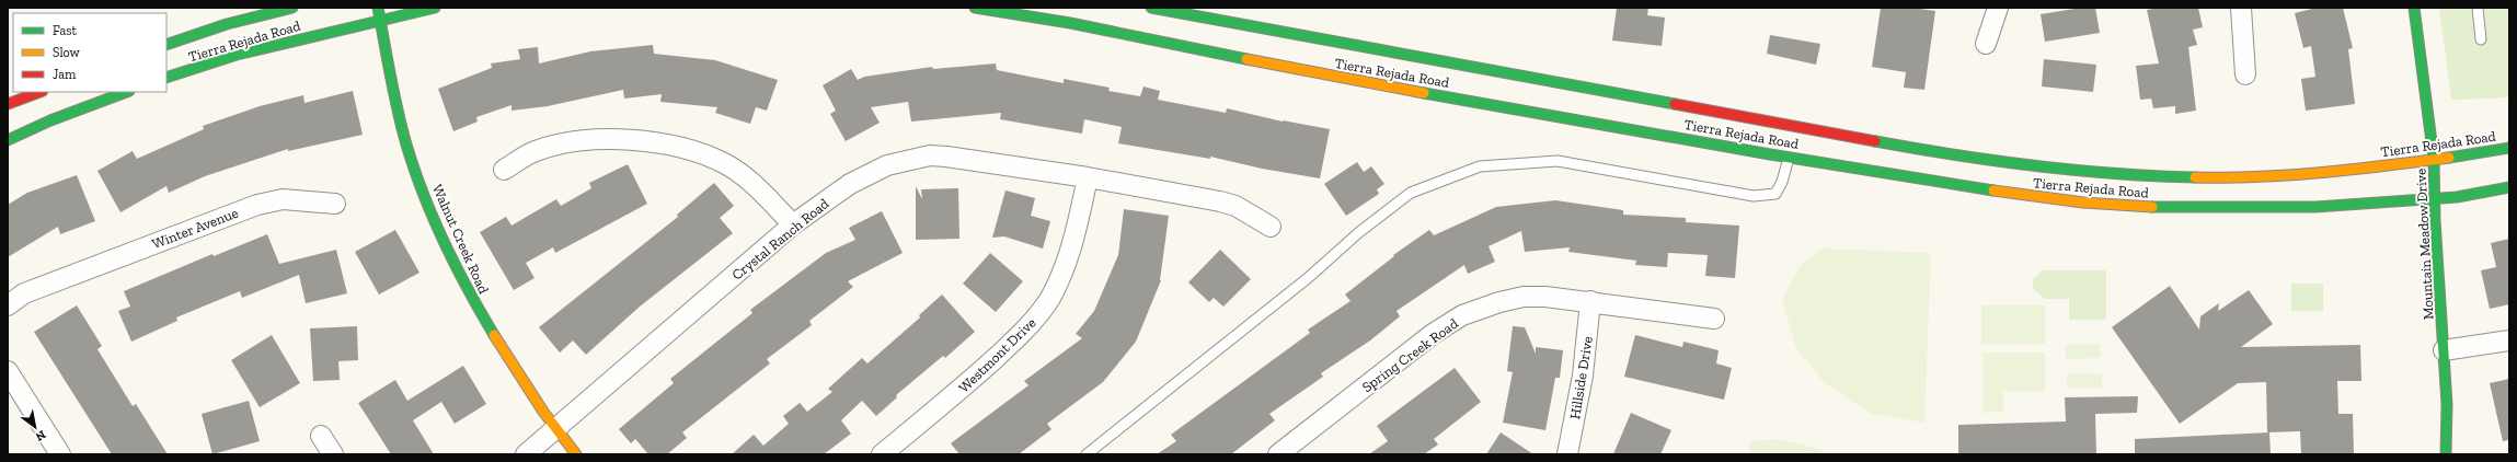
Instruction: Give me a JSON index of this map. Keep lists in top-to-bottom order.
{
  "streets": {
    "main road": ["Tierra Rejada Road", "Walnut Creek Road", "Mountain Meadow Drive"],
    "street": [
      "Winter Avenue",
      "Crystal Ranch Road",
      "Westmont Drive",
      "Spring Creek Road",
      "Hillside Drive"
    ]
  },
  "crossings": [
    ["Tierra Rejada Road", "Walnut Creek Road"],
    ["Tierra Rejada Road", "Mountain Meadow Drive"],
    ["Walnut Creek Road", "Crystal Ranch Road"],
    ["Crystal Ranch Road", "Westmont Drive"],
    ["Spring Creek Road", "Hillside Drive"]
  ],
  "legend": ["Fast", "Slow", "Jam"],
  "north": "bottom right"
}
